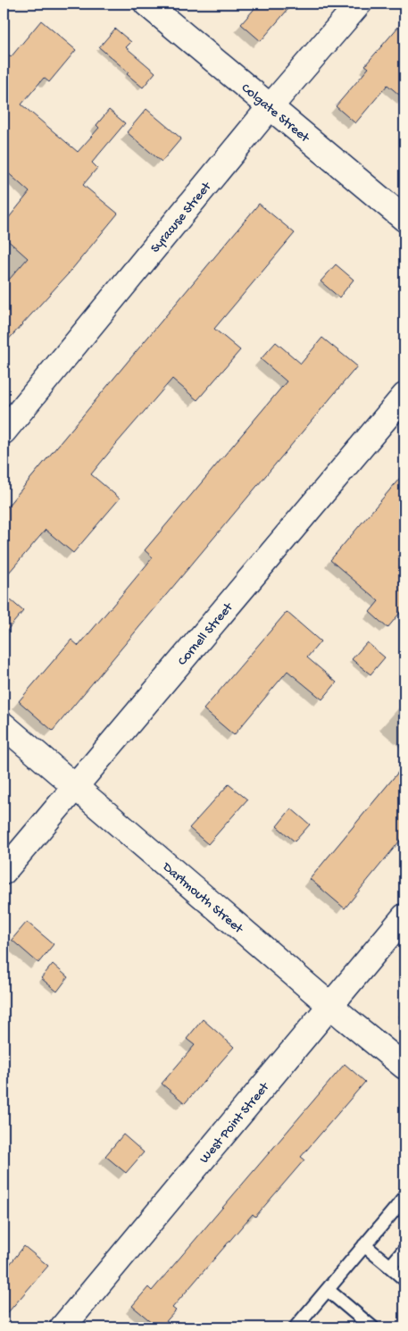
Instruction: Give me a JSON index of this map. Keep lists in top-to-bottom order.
{
  "streets": {
    "street": [
      "Colgate Street",
      "Syracuse Street",
      "Cornell Street",
      "Dartmouth Street",
      "West Point Street"
    ]
  },
  "crossings": [
    ["Colgate Street", "Syracuse Street"],
    ["Cornell Street", "Dartmouth Street"],
    ["Dartmouth Street", "West Point Street"]
  ]
}
